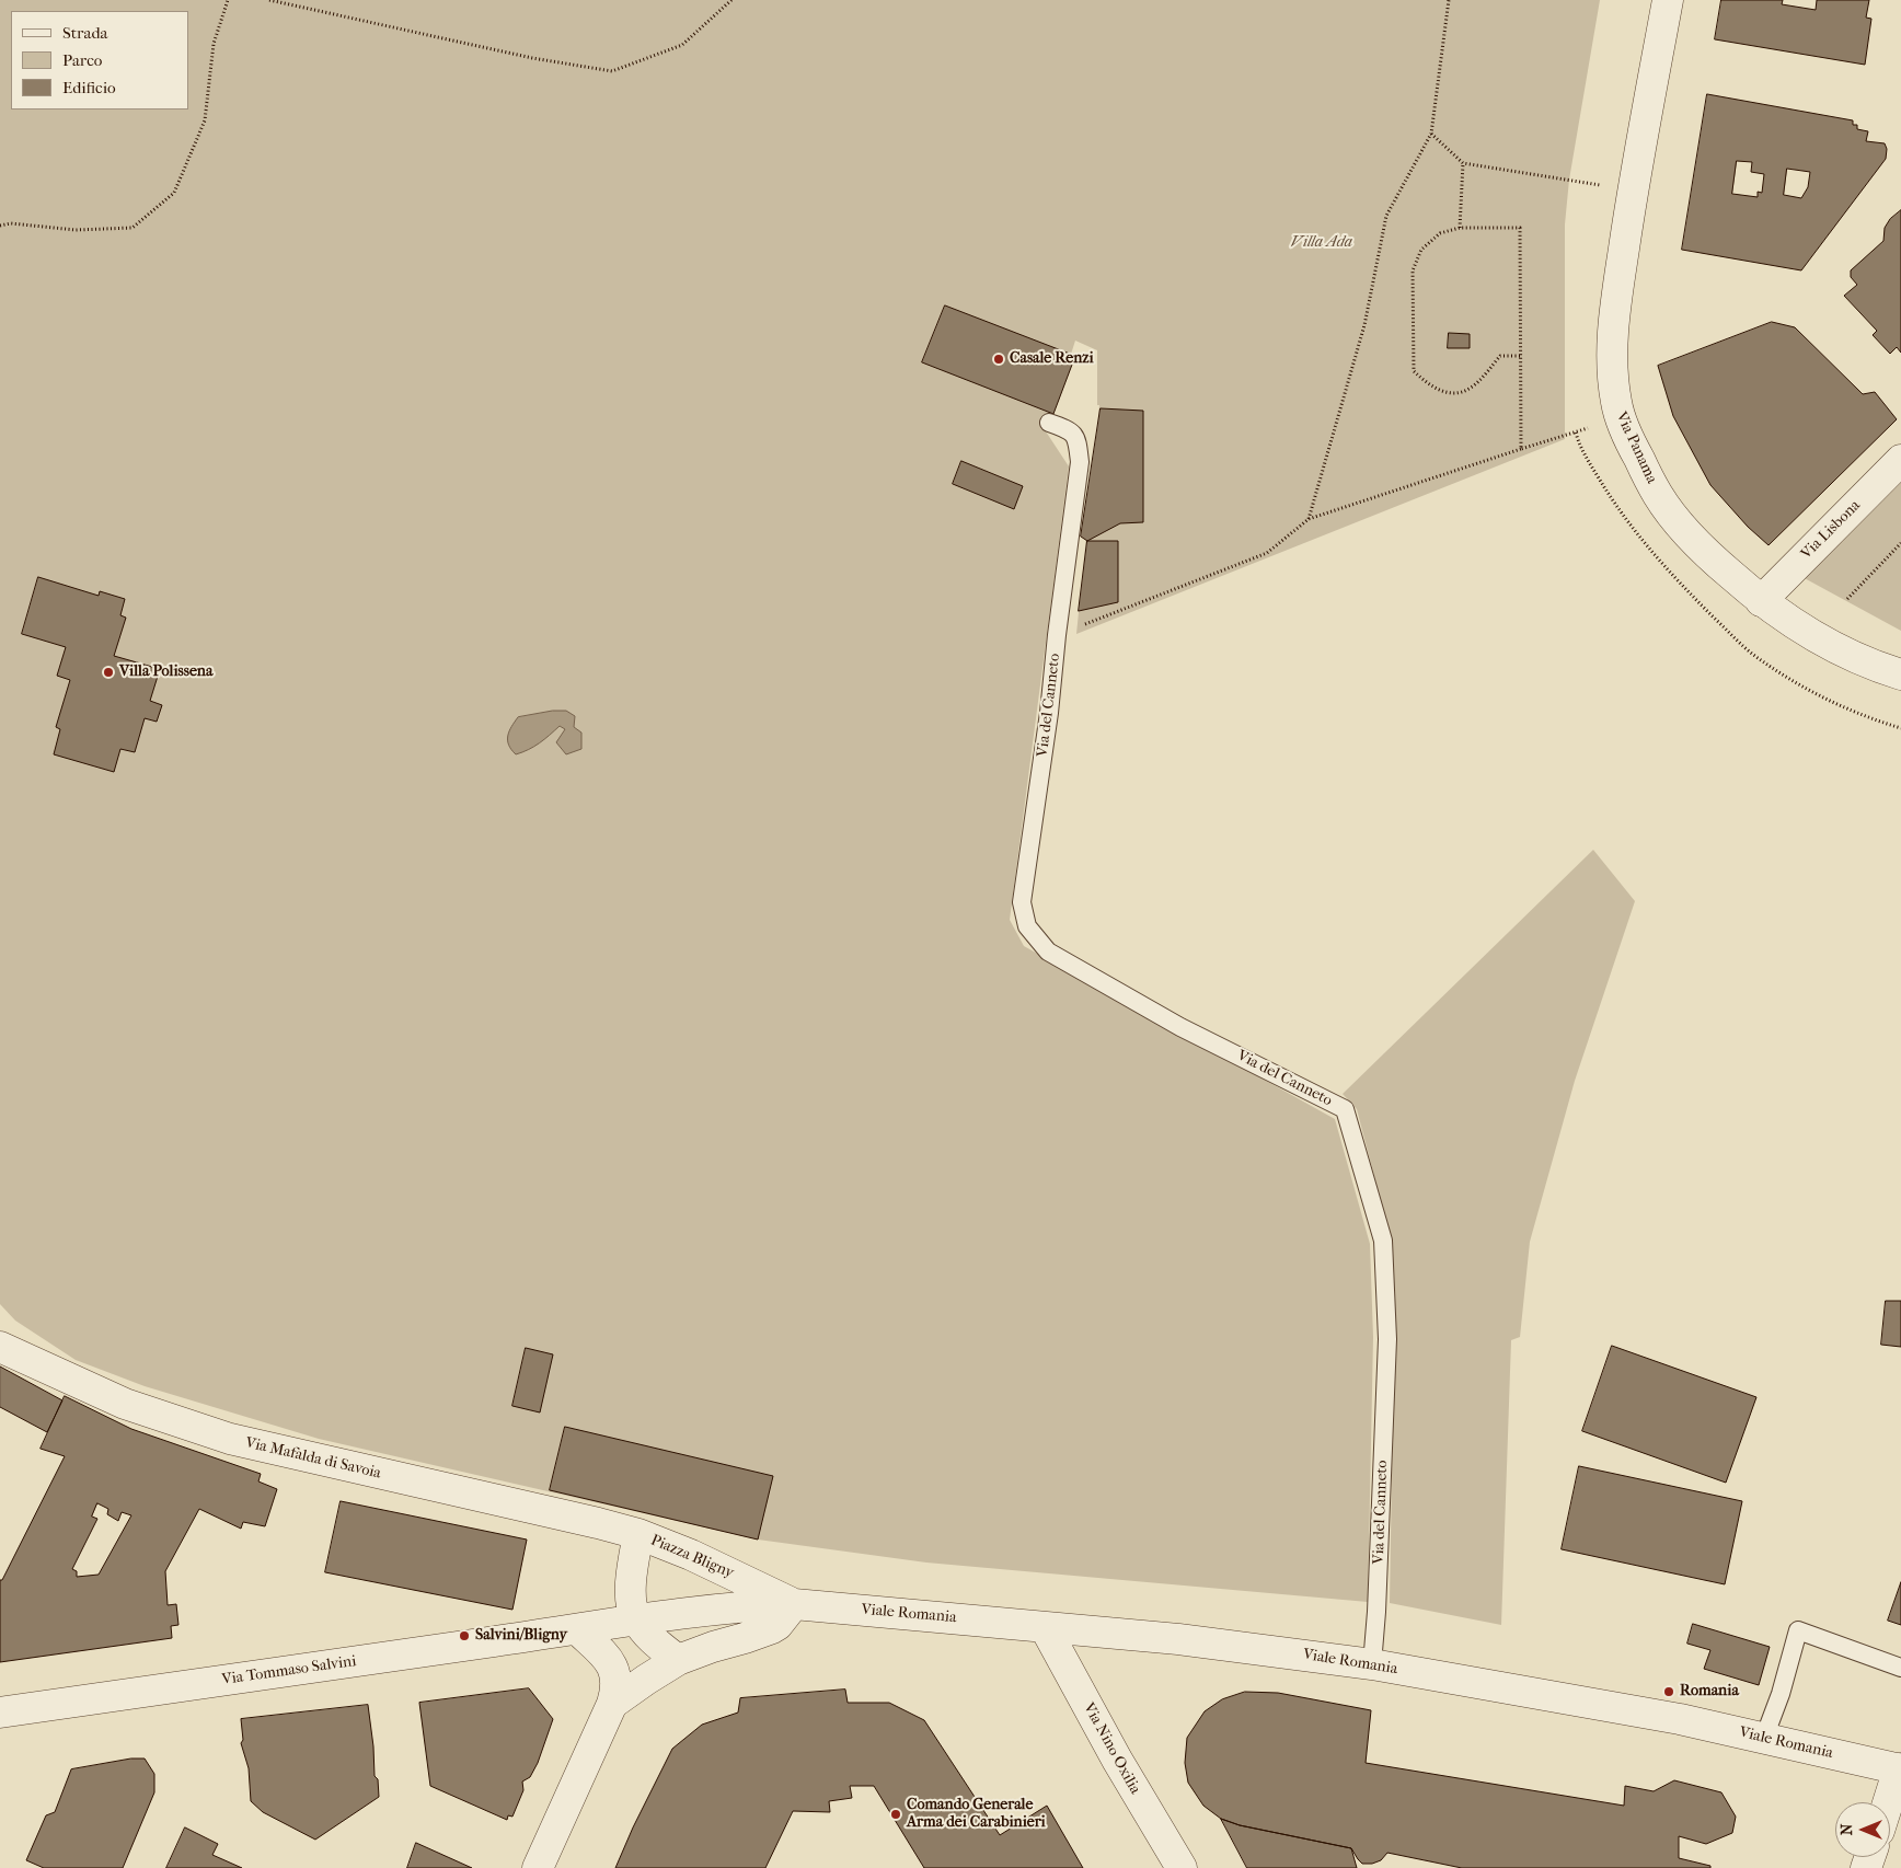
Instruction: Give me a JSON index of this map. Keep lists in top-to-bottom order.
{
  "streets": {
    "street": [
      "Via Panama",
      "Via Lisbona",
      "Via Mafalda di Savoia",
      "Piazza Bligny",
      "Viale Romania",
      "Via Tommaso Salvini",
      "Via Nino Oxilia"
    ],
    "lane": ["Via del Canneto"]
  },
  "crossings": [
    ["Via Panama", "Via Lisbona"],
    ["Via del Canneto", "Viale Romania"],
    ["Via Mafalda di Savoia", "Piazza Bligny"],
    ["Piazza Bligny", "Viale Romania"],
    ["Viale Romania", "Via Nino Oxilia"]
  ],
  "parks": ["Villa Ada"],
  "places": [
    "Casale Renzi",
    "Villa Polissena",
    "Salvini/Bligny",
    "Romania",
    "Comando Generale Arma dei Carabinieri"
  ],
  "legend": ["Strada", "Parco", "Edificio"],
  "north": "left"
}
